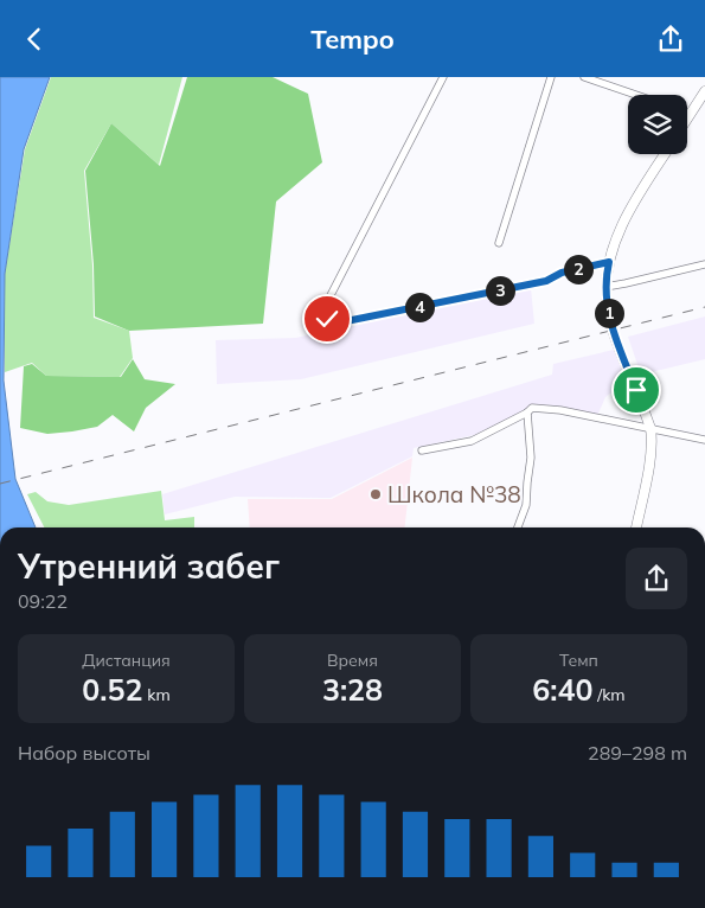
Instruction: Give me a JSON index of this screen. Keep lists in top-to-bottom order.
{
  "places": ["Школа №38"],
  "page": {
    "header": "Tempo",
    "pins": [
      "2",
      "3",
      "4",
      "1"
    ],
    "heading": ["Утренний забег", "09:22"],
    "stats": [
      ["Дистанция", "0.52 km"],
      ["Время", "3:28"],
      ["Темп", "6:40 /km"]
    ],
    "chart": ["Набор высоты", "289–298 m"]
  }
}
